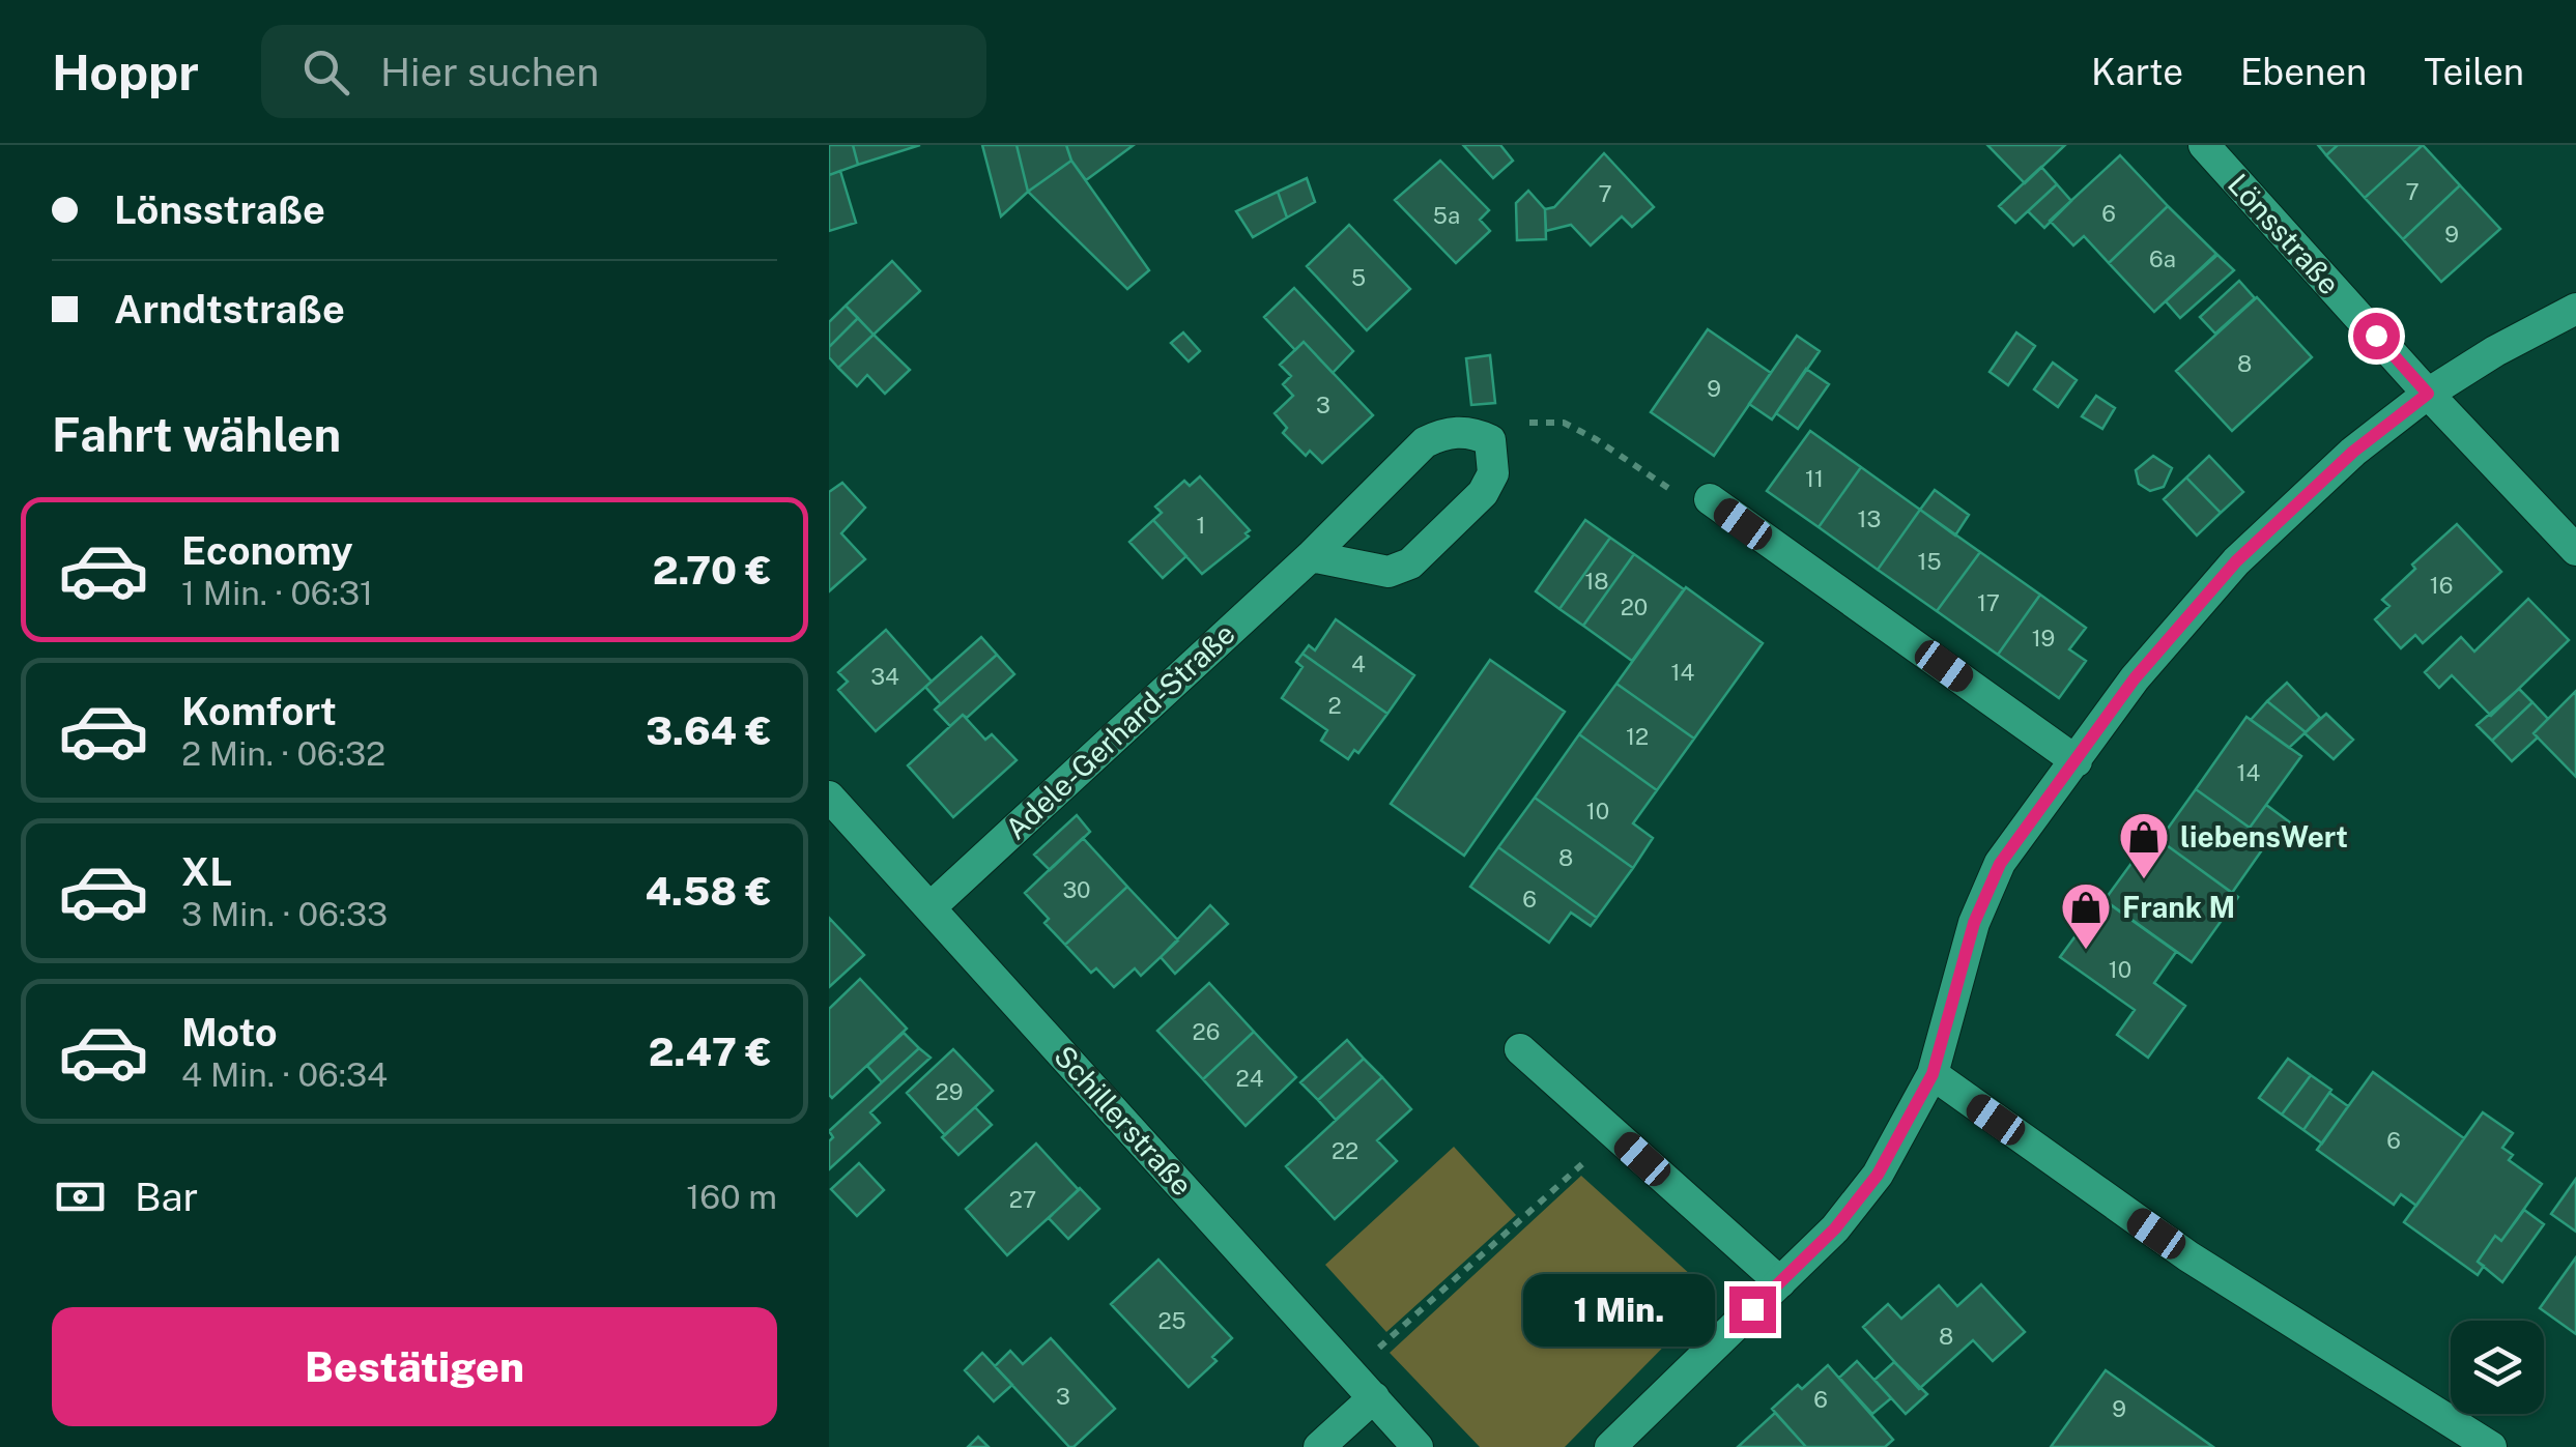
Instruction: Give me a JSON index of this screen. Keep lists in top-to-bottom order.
{
  "streets": {
    "street": ["Lönsstraße", "Adele-Gerhard-Straße", "Schillerstraße"]
  },
  "crossings": [
    ["Adele-Gerhard-Straße", "Schillerstraße"]
  ],
  "places": {
    "shop": ["liebensWert", "Frank M"]
  },
  "house_numbers": [
    "7",
    "7",
    "6",
    "5a",
    "9",
    "6a",
    "5",
    "8",
    "9",
    "3",
    "11",
    "13",
    "1",
    "15",
    "18",
    "16",
    "17",
    "20",
    "19",
    "4",
    "14",
    "34",
    "2",
    "12",
    "14",
    "10",
    "8",
    "30",
    "6",
    "10",
    "26",
    "24",
    "29",
    "6",
    "22",
    "27",
    "25",
    "8",
    "3",
    "6",
    "9"
  ],
  "page": {
    "header": "Hoppr",
    "search": "Hier suchen",
    "nav": ["Karte", "Ebenen", "Teilen"],
    "banner": ["Lönsstraße", "Arndtstraße"],
    "heading": "Fahrt wählen",
    "list": [
      {
        "name": "Economy",
        "note": "1 Min. · 06:31",
        "value": "2.70 €"
      },
      {
        "name": "Komfort",
        "note": "2 Min. · 06:32",
        "value": "3.64 €"
      },
      {
        "name": "XL",
        "note": "3 Min. · 06:33",
        "value": "4.58 €"
      },
      {
        "name": "Moto",
        "note": "4 Min. · 06:34",
        "value": "2.47 €"
      }
    ],
    "pay": ["Bar", "160 m"],
    "bubble": "1 Min.",
    "buttons": "Bestätigen"
  }
}
